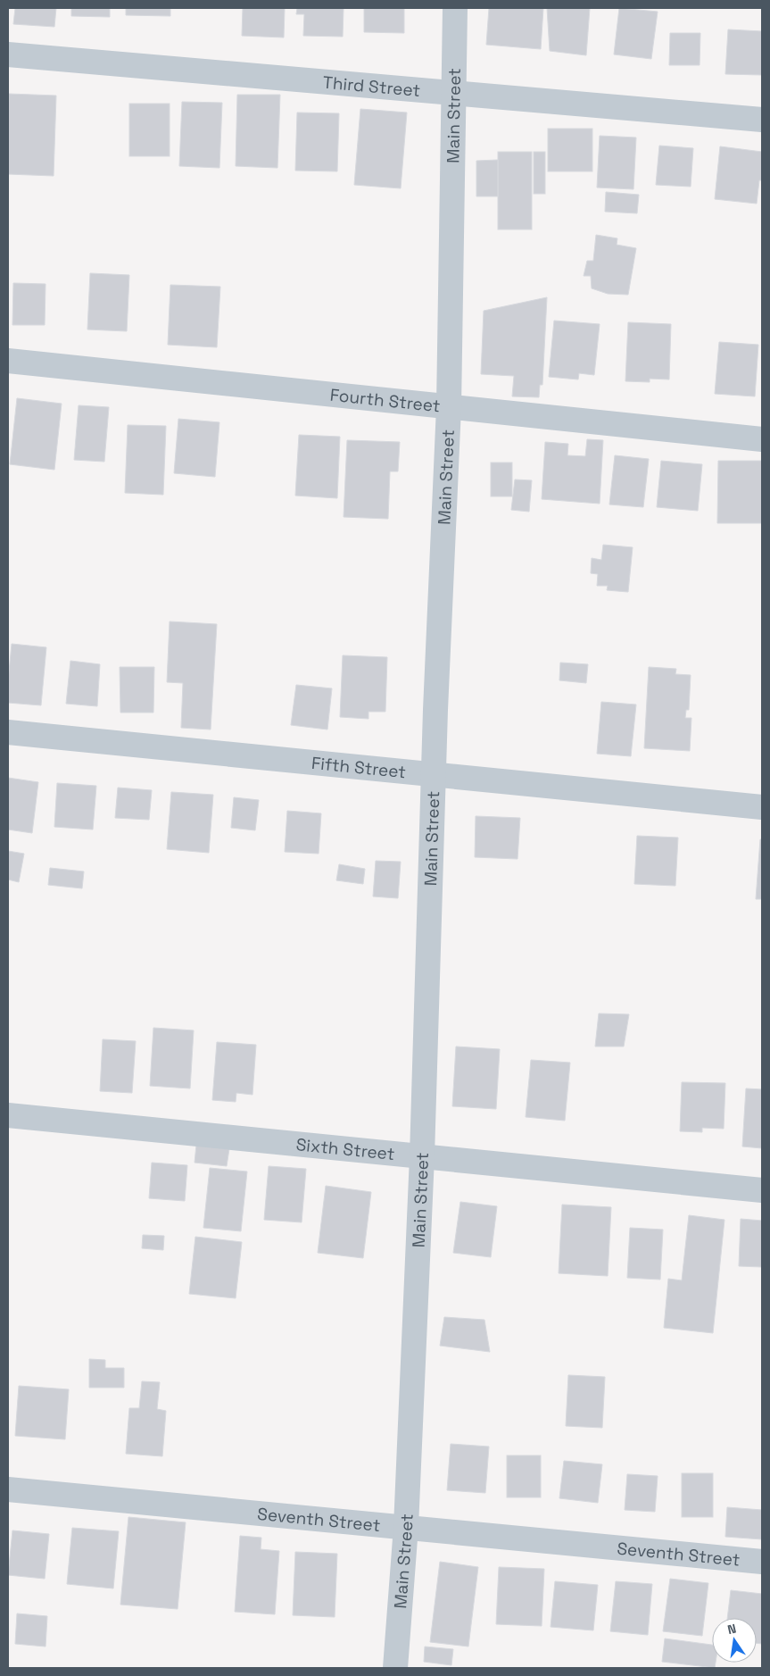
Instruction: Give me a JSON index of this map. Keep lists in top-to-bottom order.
{
  "streets": {
    "street": [
      "Third Street",
      "Main Street",
      "Fourth Street",
      "Fifth Street",
      "Sixth Street",
      "Seventh Street"
    ]
  },
  "crossings": [
    ["Third Street", "Main Street"],
    ["Main Street", "Fourth Street"],
    ["Main Street", "Fifth Street"],
    ["Main Street", "Sixth Street"],
    ["Main Street", "Seventh Street"]
  ],
  "north": "top"
}
